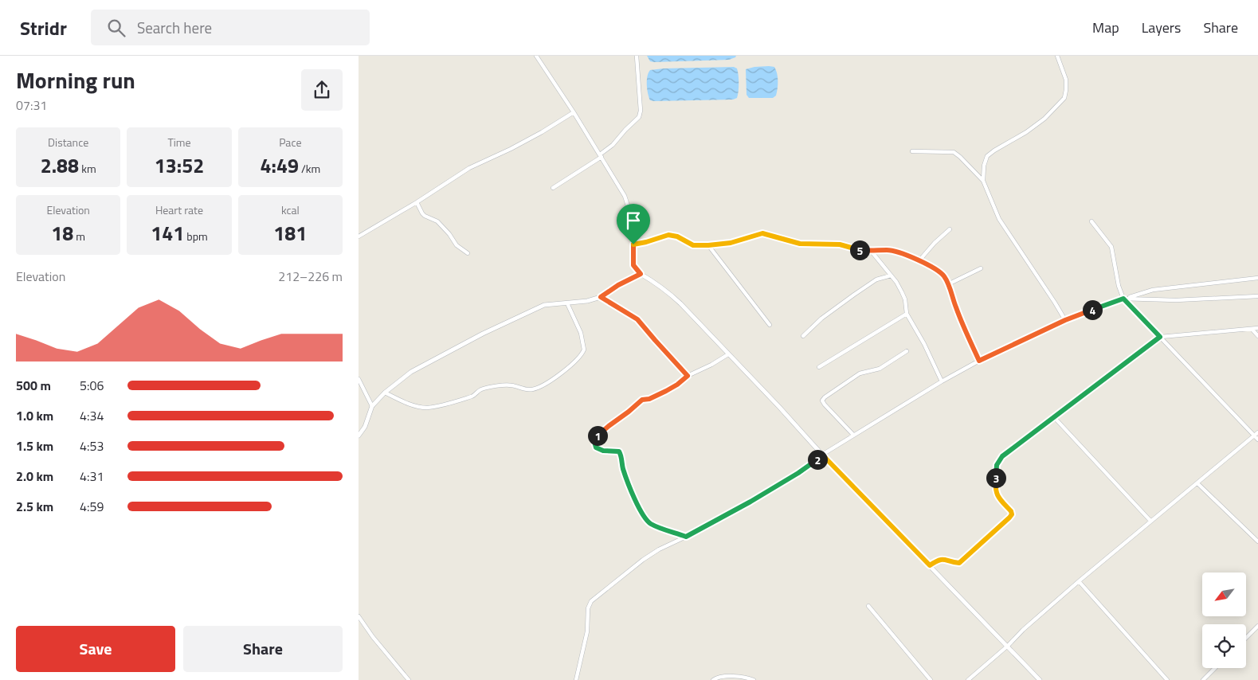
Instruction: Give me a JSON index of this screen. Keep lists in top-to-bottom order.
{
  "north": "bottom left",
  "page": {
    "header": "Stridr",
    "search": "Search here",
    "nav": ["Map", "Layers", "Share"],
    "heading": ["Morning run", "07:31"],
    "stats": [
      ["Distance", "2.88 km"],
      ["Time", "13:52"],
      ["Pace", "4:49 /km"],
      ["Elevation", "18 m"],
      ["Heart rate", "141 bpm"],
      ["kcal", "181"]
    ],
    "pins": [
      "5",
      "4",
      "1",
      "2",
      "3"
    ],
    "chart": ["Elevation", "212–226 m"],
    "list": [
      {
        "name": "500 m",
        "note": "5:06"
      },
      {
        "name": "1.0 km",
        "note": "4:34"
      },
      {
        "name": "1.5 km",
        "note": "4:53"
      },
      {
        "name": "2.0 km",
        "note": "4:31"
      },
      {
        "name": "2.5 km",
        "note": "4:59"
      }
    ],
    "buttons": ["Save", "Share"]
  }
}
